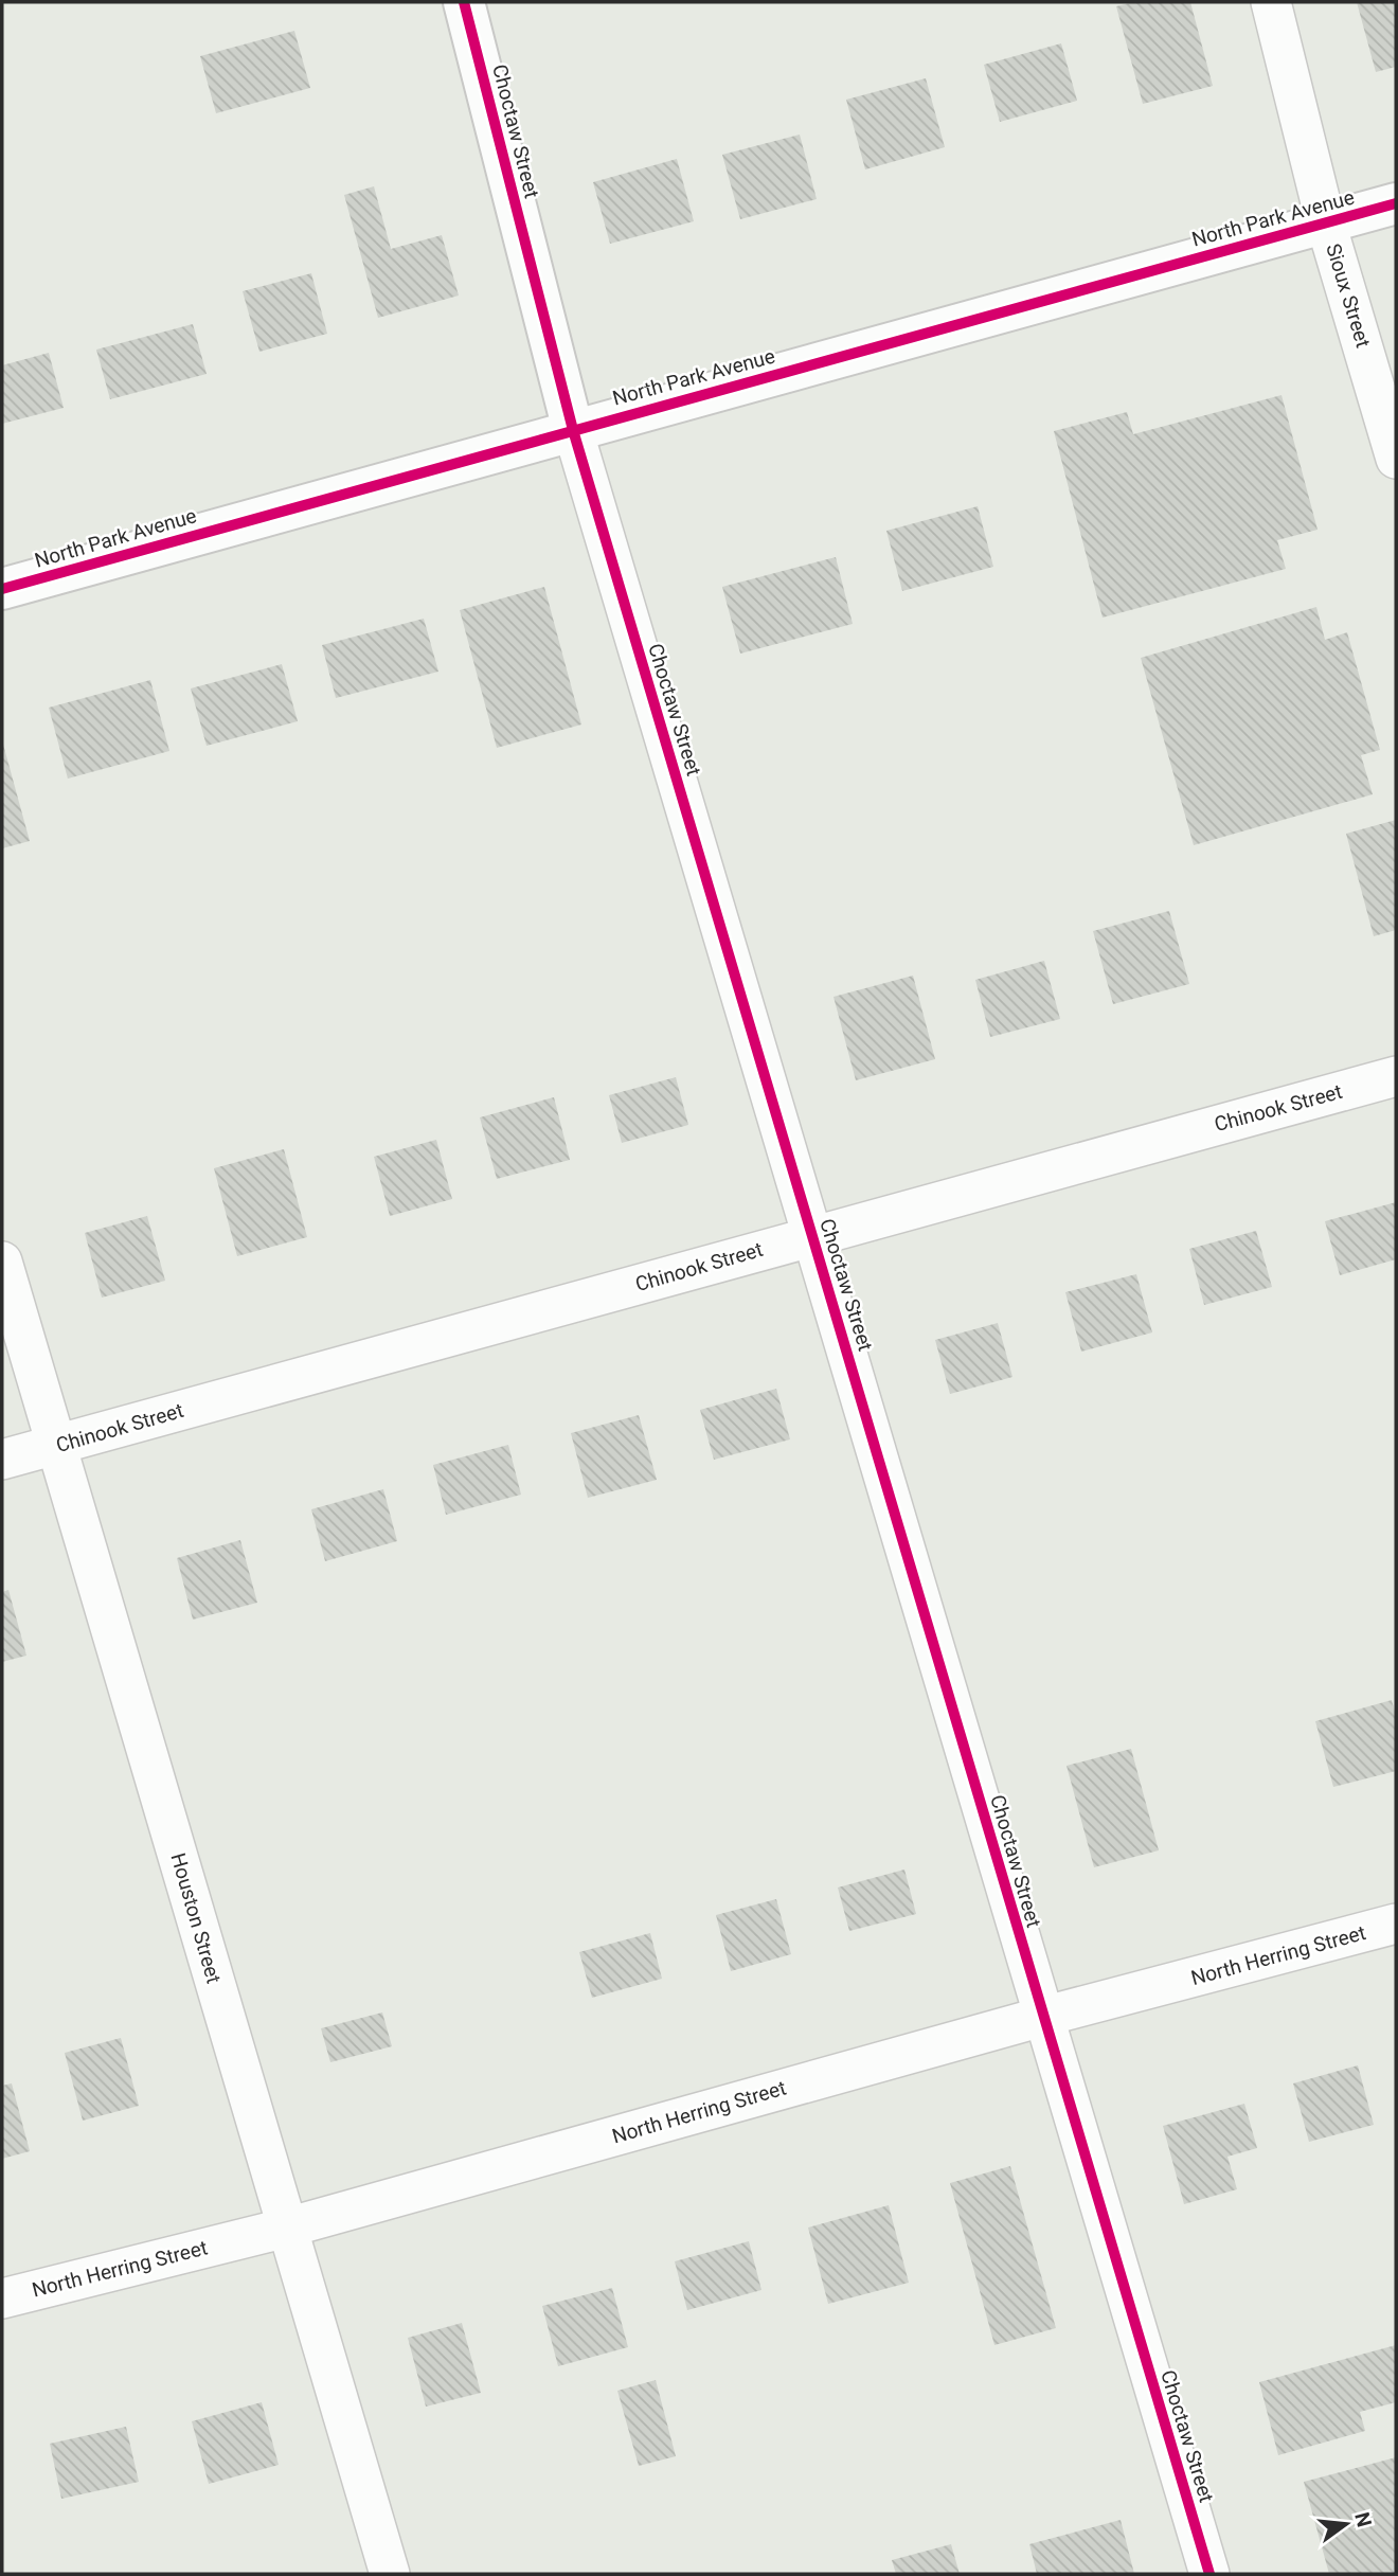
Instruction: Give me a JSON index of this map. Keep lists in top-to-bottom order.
{
  "streets": {
    "street": [
      "Choctaw Street",
      "North Park Avenue",
      "Sioux Street",
      "Chinook Street",
      "Houston Street",
      "North Herring Street"
    ]
  },
  "crossings": [
    ["Choctaw Street", "North Park Avenue"],
    ["Choctaw Street", "Chinook Street"],
    ["Choctaw Street", "North Herring Street"],
    ["North Park Avenue", "Sioux Street"],
    ["Chinook Street", "Houston Street"],
    ["Houston Street", "North Herring Street"]
  ],
  "north": "right"
}
